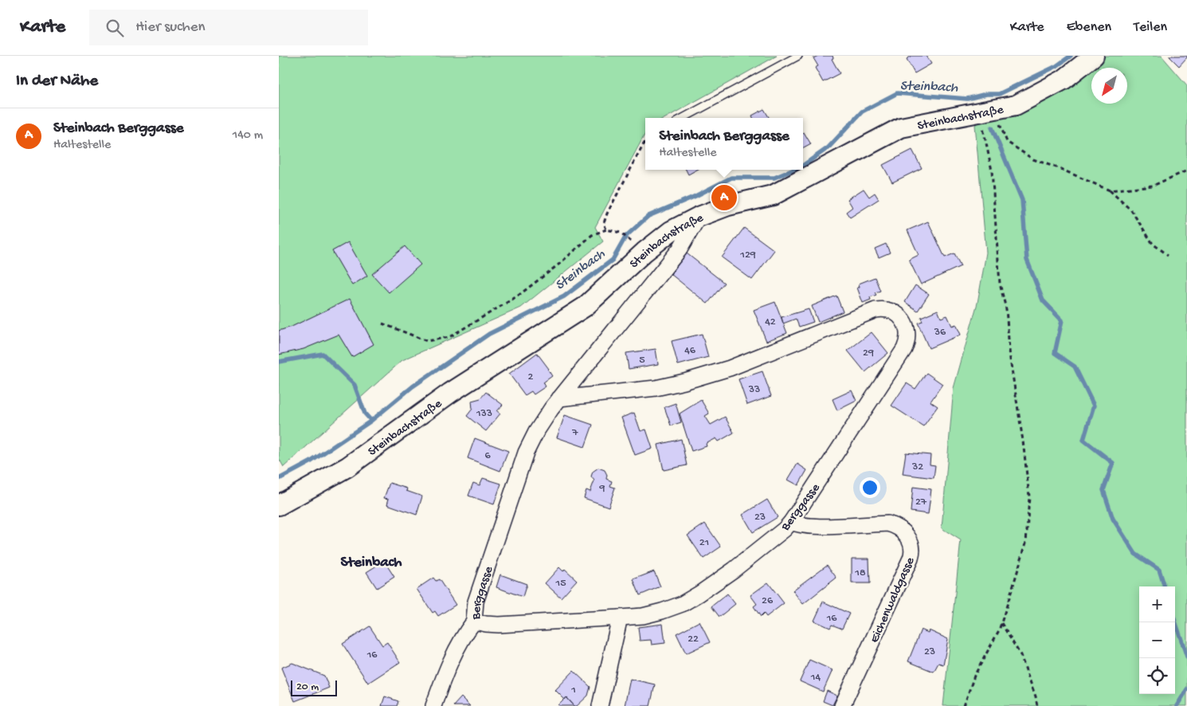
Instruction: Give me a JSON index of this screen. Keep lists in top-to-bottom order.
{
  "streets": {
    "street": ["Steinbachstraße", "Berggasse", "Eichenwaldgasse"]
  },
  "crossings": [
    ["Steinbachstraße", "Berggasse"],
    ["Berggasse", "Eichenwaldgasse"]
  ],
  "districts": ["Steinbach"],
  "water": ["Steinbach"],
  "house_numbers": [
    "129",
    "42",
    "36",
    "46",
    "29",
    "5",
    "2",
    "33",
    "133",
    "7",
    "6",
    "32",
    "9",
    "27",
    "23",
    "21",
    "18",
    "15",
    "26",
    "16",
    "22",
    "23",
    "16",
    "14",
    "1"
  ],
  "scale_bar": "20 m",
  "north": "bottom left",
  "page": {
    "header": "Karte",
    "search": "Hier suchen",
    "nav": ["Karte", "Ebenen", "Teilen"],
    "heading": "In der Nähe",
    "list": [
      {
        "mark": "A",
        "name": "Steinbach Berggasse",
        "note": "Haltestelle",
        "value": "140 m"
      }
    ],
    "popup": ["Steinbach Berggasse", "Haltestelle"],
    "pins": "A",
    "map_buttons": ["+", "−"],
    "scale": "20 m"
  }
}
